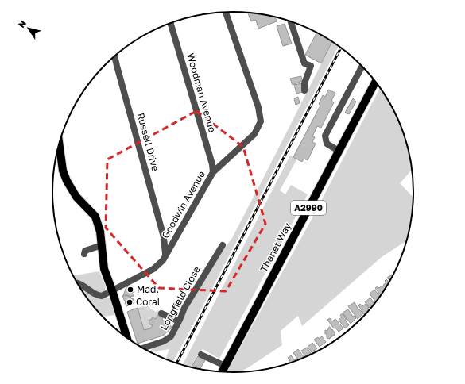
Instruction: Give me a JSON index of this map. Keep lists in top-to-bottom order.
{
  "streets": {
    "main road": ["A2990", "Thanet Way"],
    "street": [
      "Woodman Avenue",
      "Russell Drive",
      "Goodwin Avenue",
      "Longfield Close"
    ]
  },
  "crossings": [
    ["Woodman Avenue", "Goodwin Avenue"],
    ["Russell Drive", "Goodwin Avenue"]
  ],
  "places": ["Mad.", "Coral"],
  "north": "top left"
}
